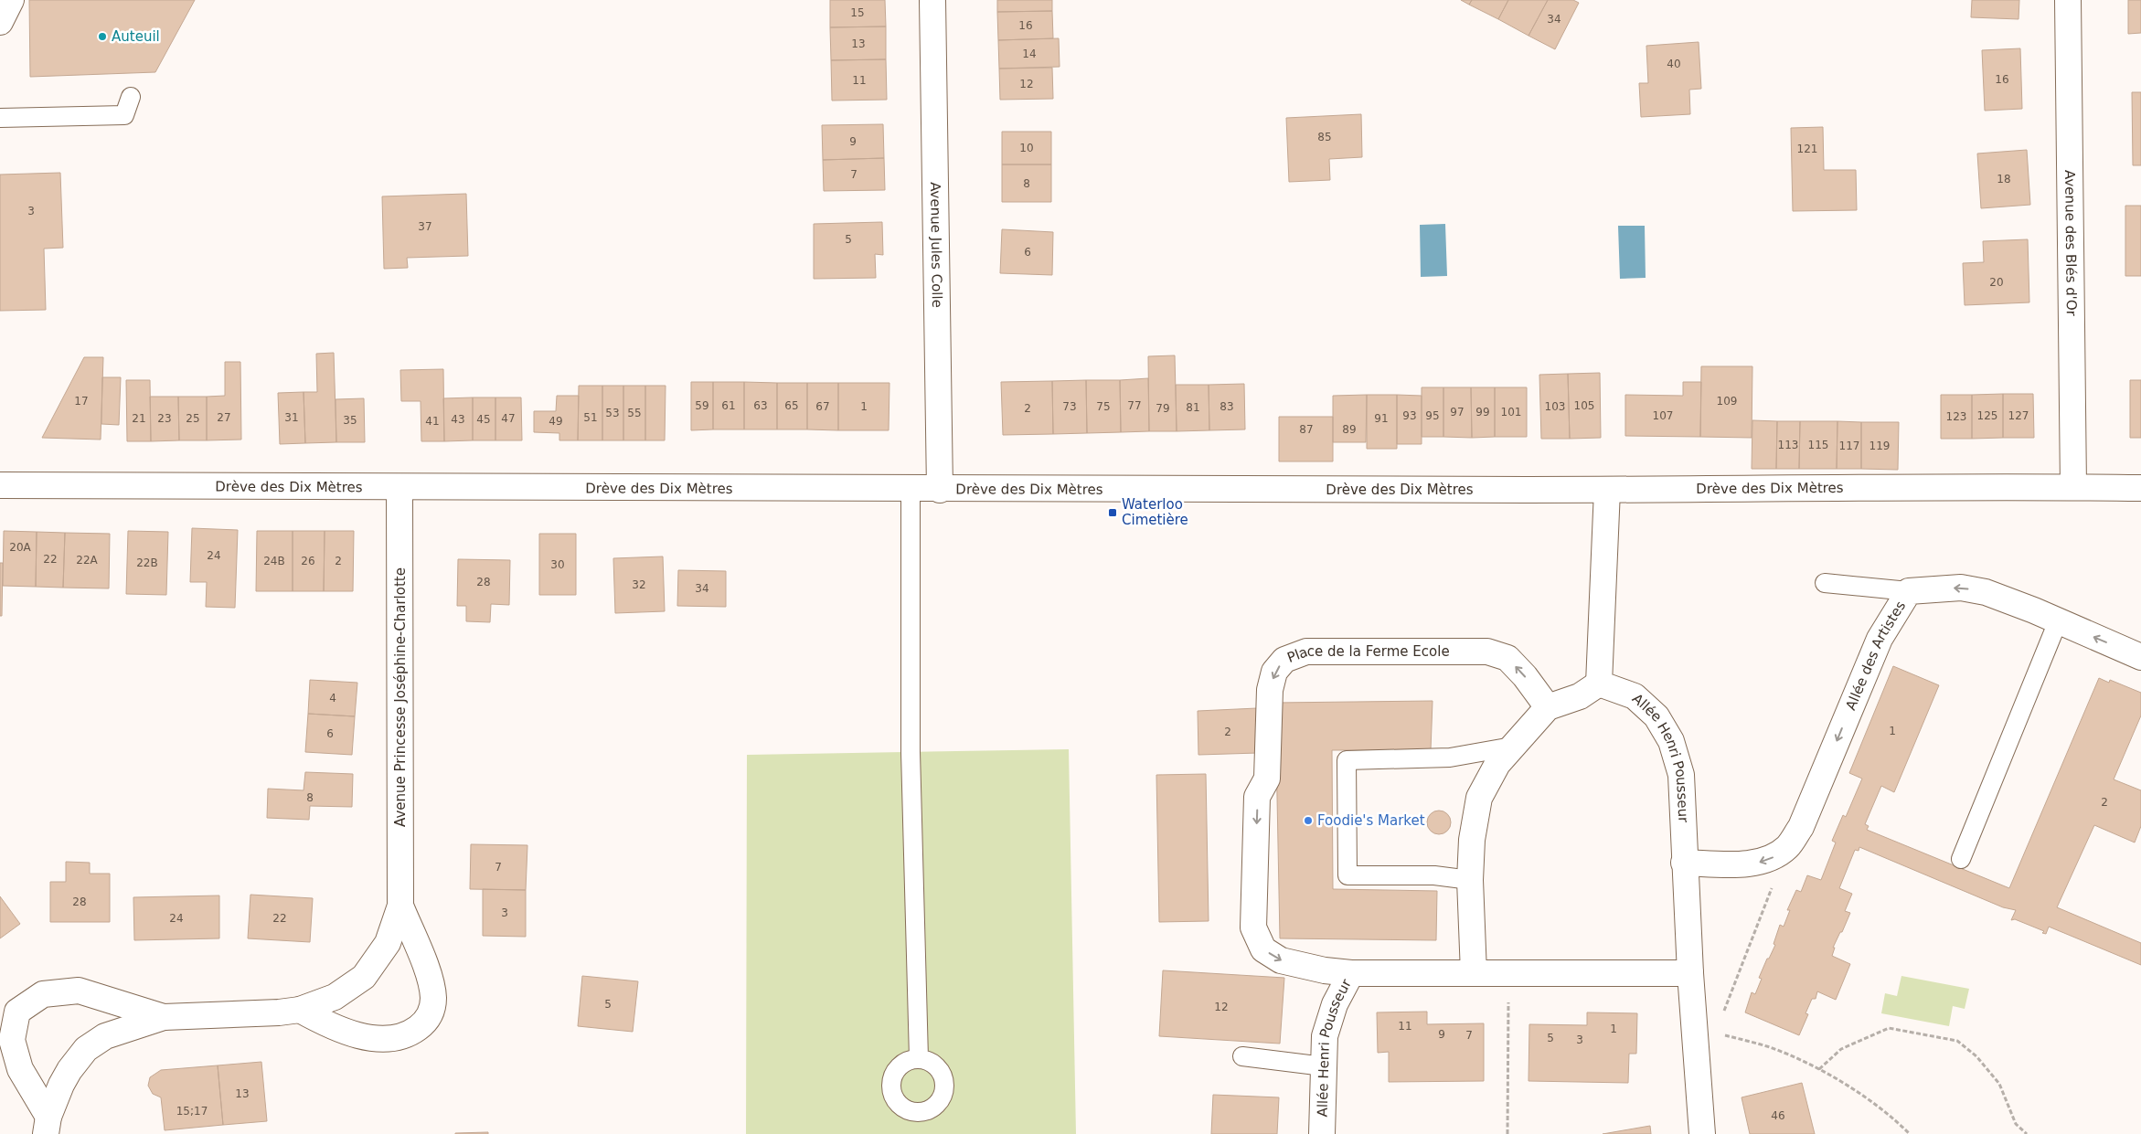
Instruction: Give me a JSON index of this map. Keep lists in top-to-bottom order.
{
  "streets": {
    "street": [
      "Avenue des Blés d'Or",
      "Avenue Jules Colle",
      "Drève des Dix Mètres",
      "Place de la Ferme Ecole",
      "Allée des Artistes",
      "Avenue Princesse Joséphine-Charlotte",
      "Allée Henri Pousseur"
    ]
  },
  "crossings": [
    ["Avenue des Blés d'Or", "Drève des Dix Mètres"],
    ["Avenue Jules Colle", "Drève des Dix Mètres"],
    ["Drève des Dix Mètres", "Avenue Princesse Joséphine-Charlotte"],
    ["Place de la Ferme Ecole", "Allée Henri Pousseur"],
    ["Allée des Artistes", "Allée Henri Pousseur"]
  ],
  "places": {
    "other": ["Auteuil", "Foodie's Market"],
    "transit": ["Waterloo Cimetière"]
  },
  "house_numbers": [
    "15",
    "34",
    "16",
    "13",
    "14",
    "40",
    "16",
    "11",
    "12",
    "85",
    "9",
    "10",
    "121",
    "7",
    "18",
    "8",
    "3",
    "37",
    "5",
    "6",
    "20",
    "17",
    "109",
    "59",
    "61",
    "63",
    "65",
    "77",
    "105",
    "67",
    "1",
    "73",
    "75",
    "83",
    "103",
    "81",
    "2",
    "79",
    "97",
    "99",
    "101",
    "53",
    "55",
    "93",
    "95",
    "107",
    "125",
    "127",
    "123",
    "27",
    "31",
    "51",
    "21",
    "23",
    "25",
    "47",
    "91",
    "43",
    "45",
    "35",
    "41",
    "49",
    "87",
    "89",
    "113",
    "115",
    "117",
    "119",
    "20A",
    "24",
    "22",
    "22A",
    "24B",
    "26",
    "2",
    "22B",
    "30",
    "28",
    "32",
    "34",
    "4",
    "1",
    "2",
    "6",
    "8",
    "2",
    "7",
    "28",
    "3",
    "24",
    "22",
    "5",
    "12",
    "11",
    "1",
    "9",
    "7",
    "5",
    "3",
    "13",
    "15;17",
    "46"
  ]
}
